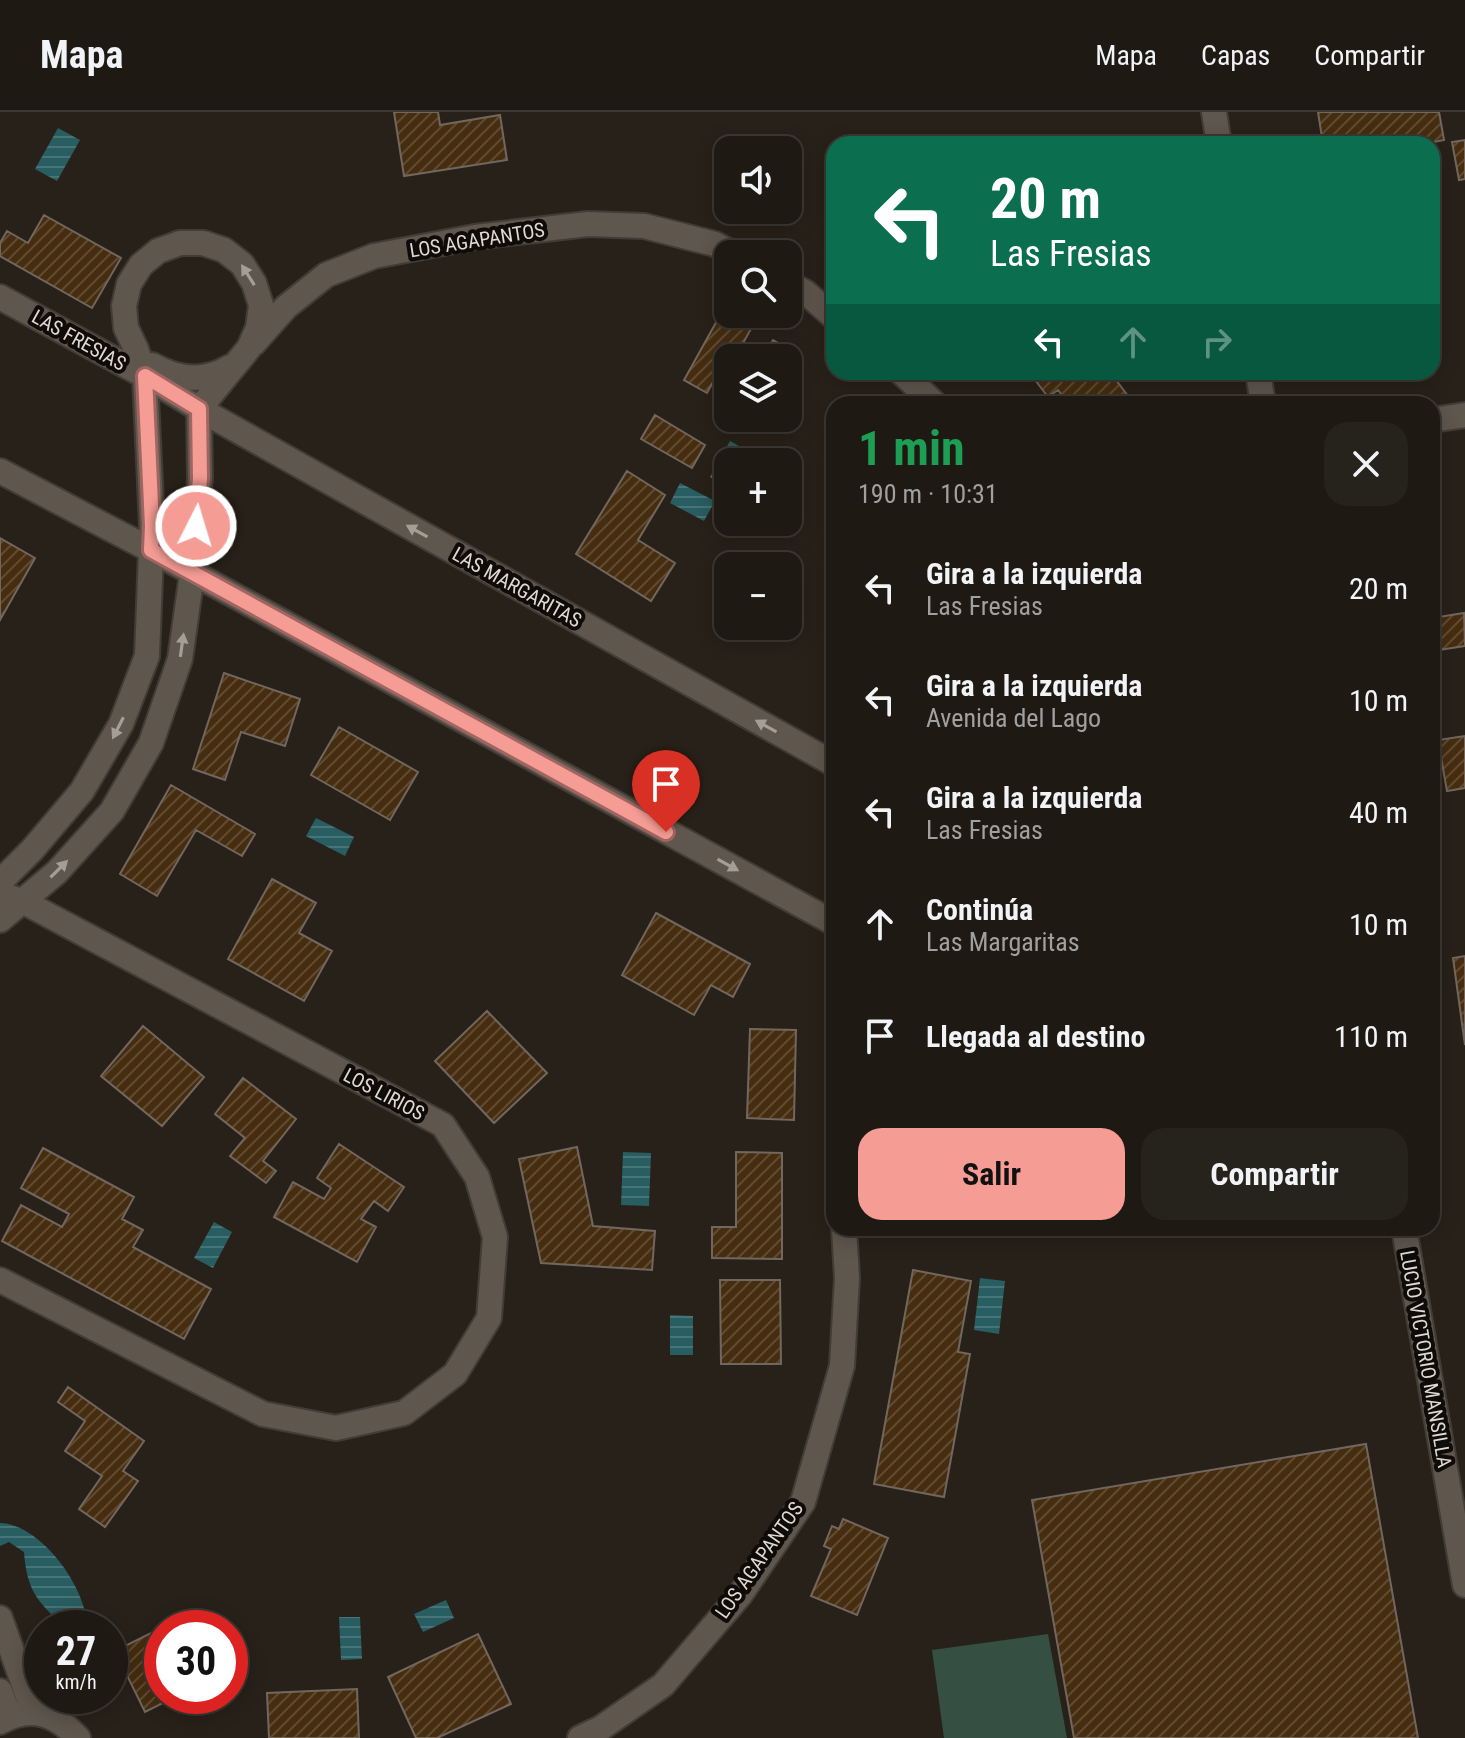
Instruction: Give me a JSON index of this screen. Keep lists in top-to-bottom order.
{
  "streets": {
    "street": [
      "LOS AGAPANTOS",
      "LAS FRESIAS",
      "LAS MARGARITAS",
      "LOS LIRIOS",
      "LUCIO VICTORIO MANSILLA"
    ]
  },
  "crossings": [
    ["LOS AGAPANTOS", "LAS FRESIAS"],
    ["LOS AGAPANTOS", "LAS MARGARITAS"],
    ["LAS FRESIAS", "LAS MARGARITAS"]
  ],
  "page": {
    "header": "Mapa",
    "nav": ["Mapa", "Capas", "Compartir"],
    "map_buttons": ["+", "−"],
    "turn": ["20 m", "Las Fresias"],
    "heading": ["1 min", "190 m · 10:31"],
    "list": [
      {
        "name": "Gira a la izquierda",
        "note": "Las Fresias",
        "value": "20 m"
      },
      {
        "name": "Gira a la izquierda",
        "note": "Avenida del Lago",
        "value": "10 m"
      },
      {
        "name": "Gira a la izquierda",
        "note": "Las Fresias",
        "value": "40 m"
      },
      {
        "name": "Continúa",
        "note": "Las Margaritas",
        "value": "10 m"
      },
      {
        "name": "Llegada al destino",
        "value": "110 m"
      }
    ],
    "buttons": ["Salir", "Compartir"],
    "speed": "27 km/h",
    "limit": "30"
  }
}
